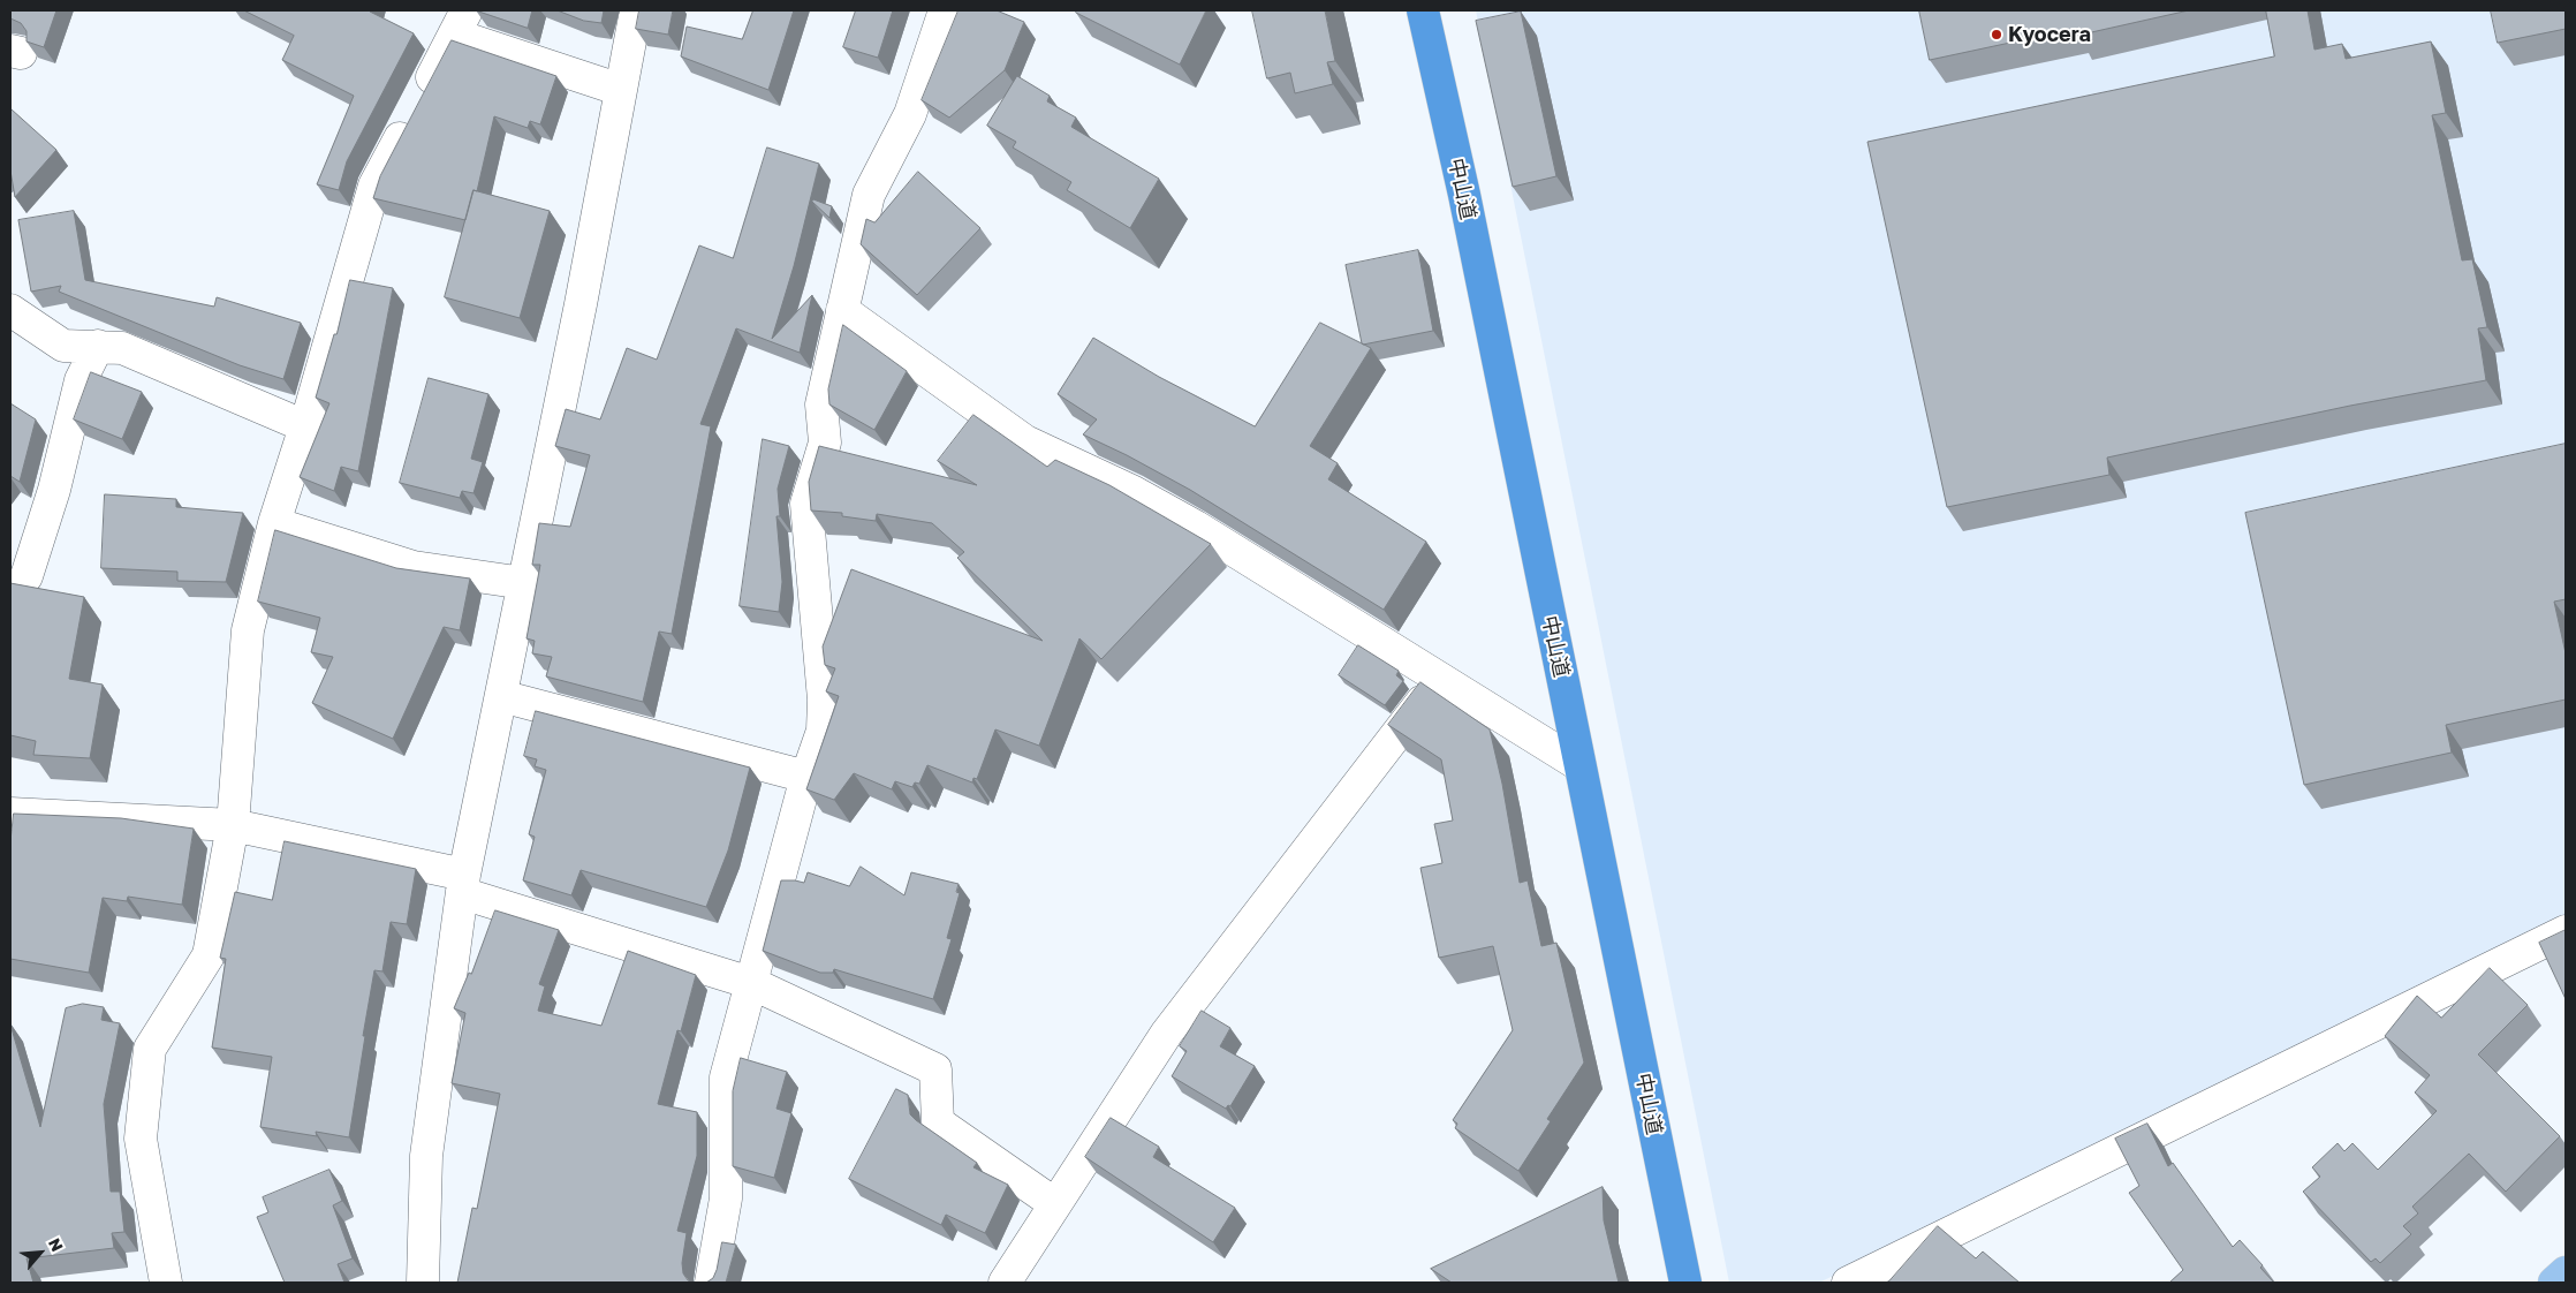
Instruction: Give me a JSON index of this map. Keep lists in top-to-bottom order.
{
  "streets": {
    "highway": ["中山道"]
  },
  "places": ["Kyocera"],
  "north": "top right"
}
